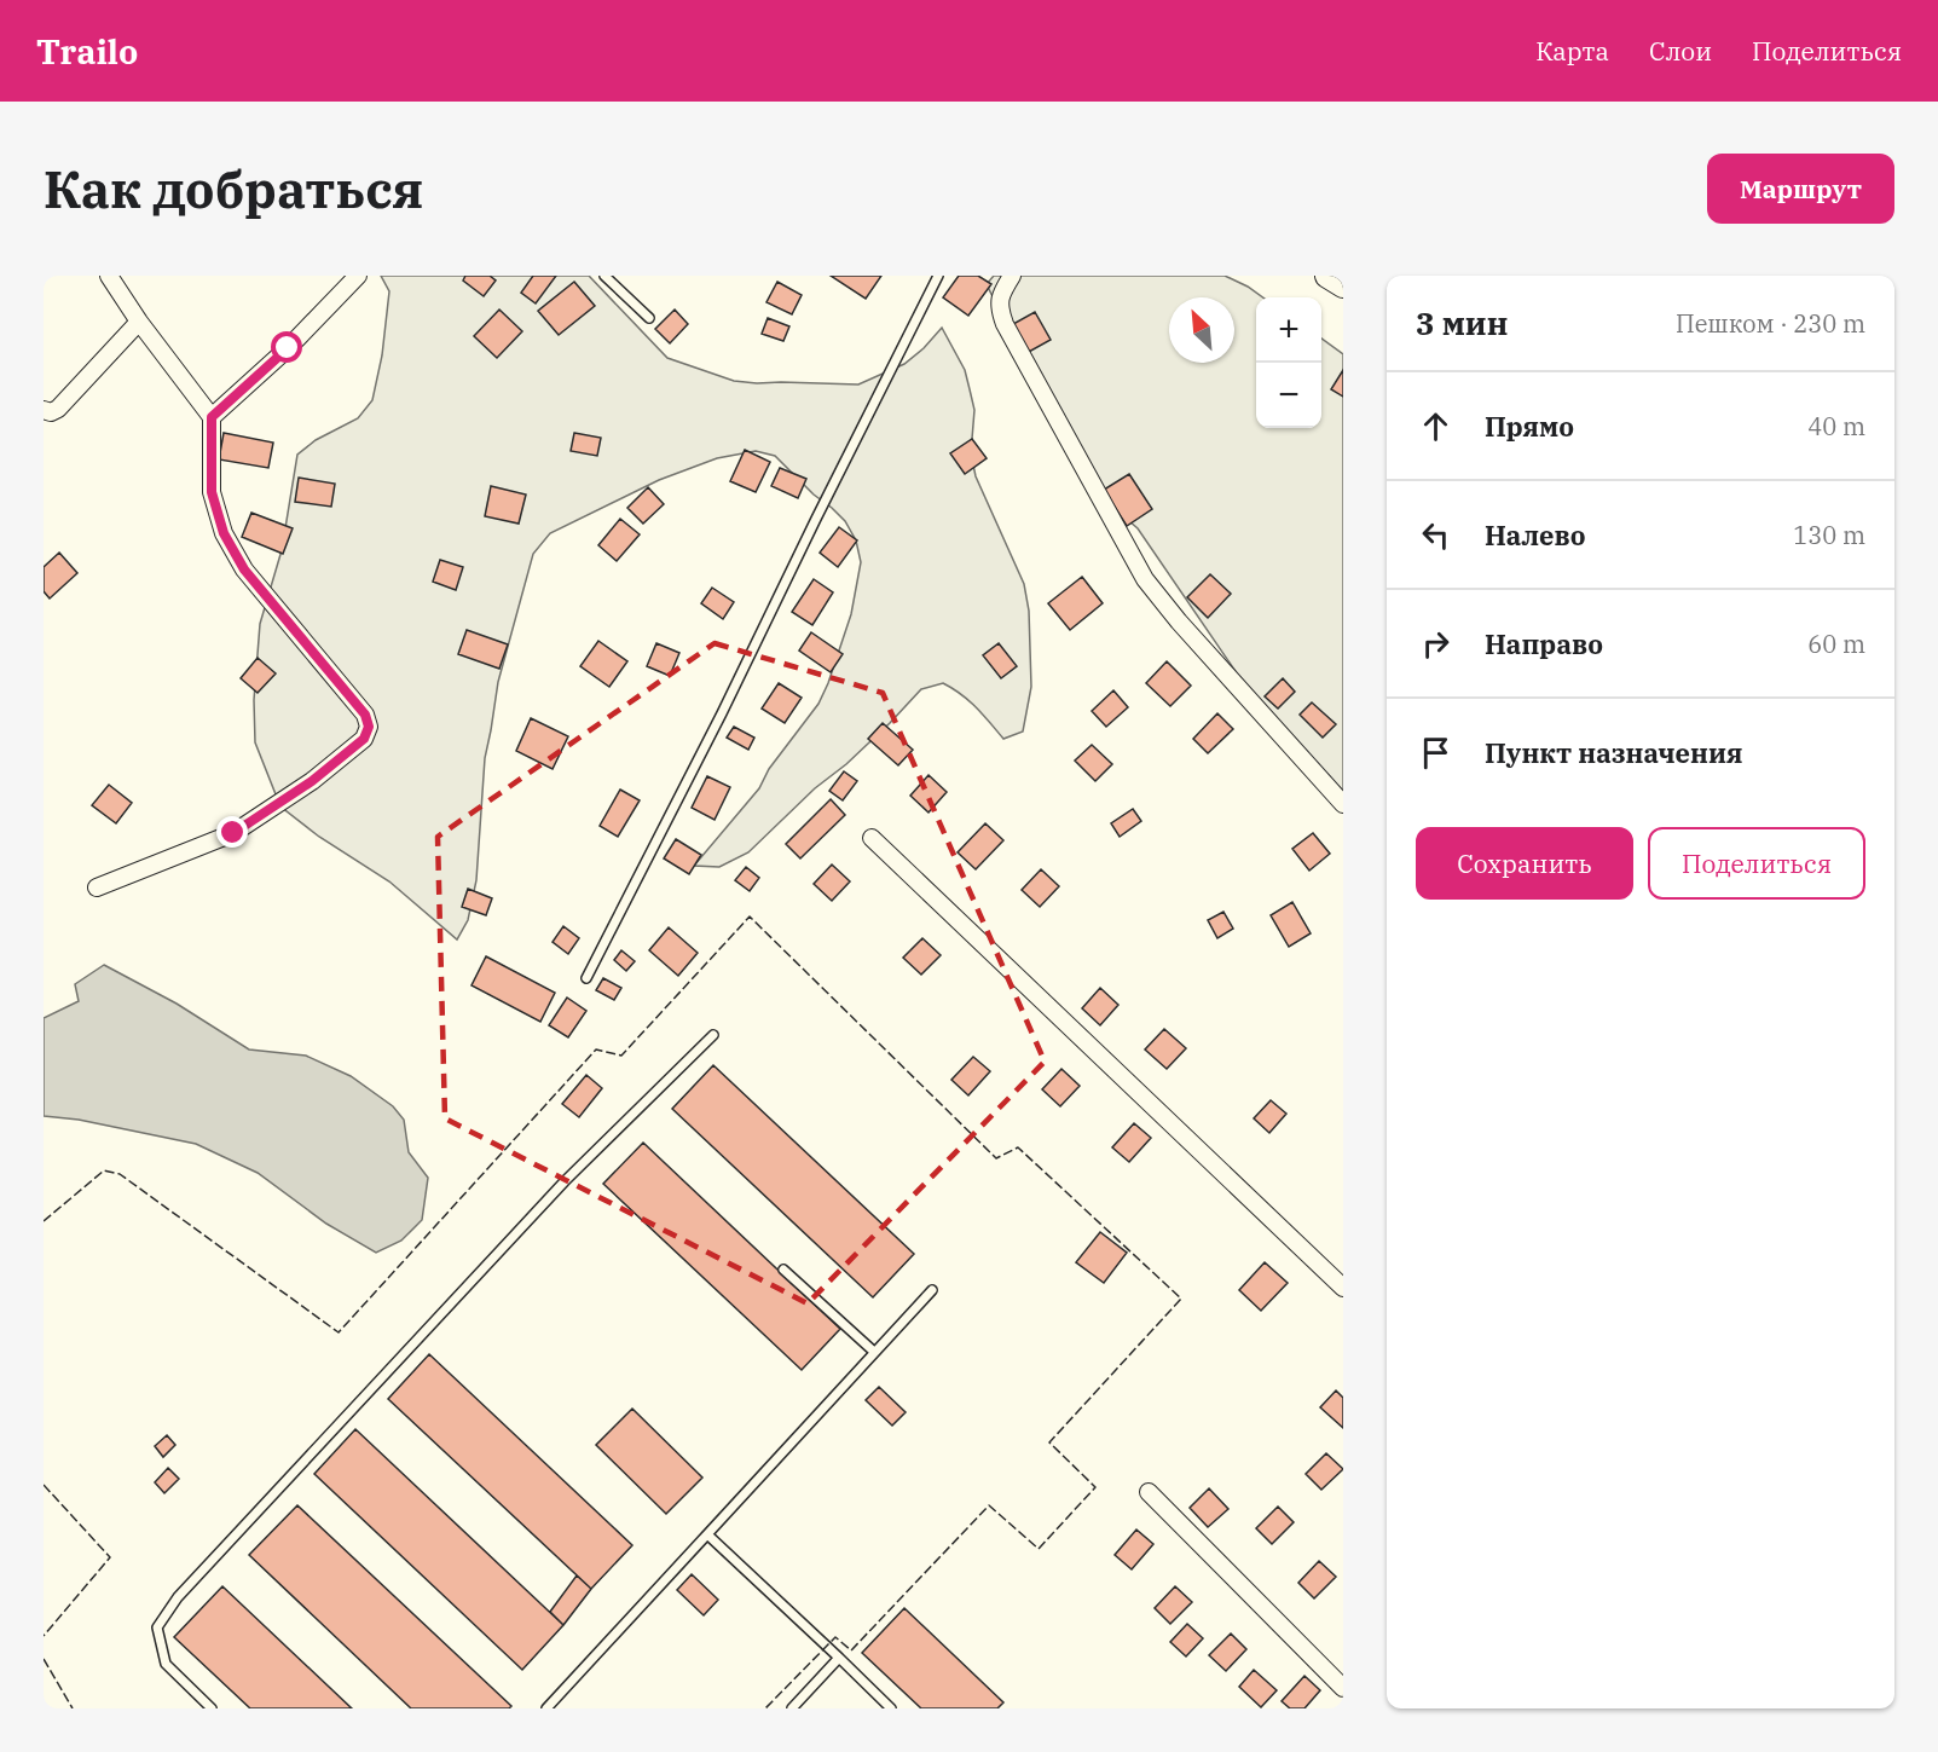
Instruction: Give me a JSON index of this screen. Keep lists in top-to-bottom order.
{
  "north": "top left",
  "page": {
    "header": "Trailo",
    "nav": ["Карта", "Слои", "Поделиться"],
    "buttons": [
      "Маршрут",
      ["Сохранить", "Поделиться"]
    ],
    "title": "Как добраться",
    "heading": ["3 мин", "Пешком · 230 m"],
    "map_buttons": ["+", "−"],
    "list": [
      ["Прямо", "40 m"],
      ["Налево", "130 m"],
      ["Направо", "60 m"],
      "Пункт назначения"
    ]
  }
}
